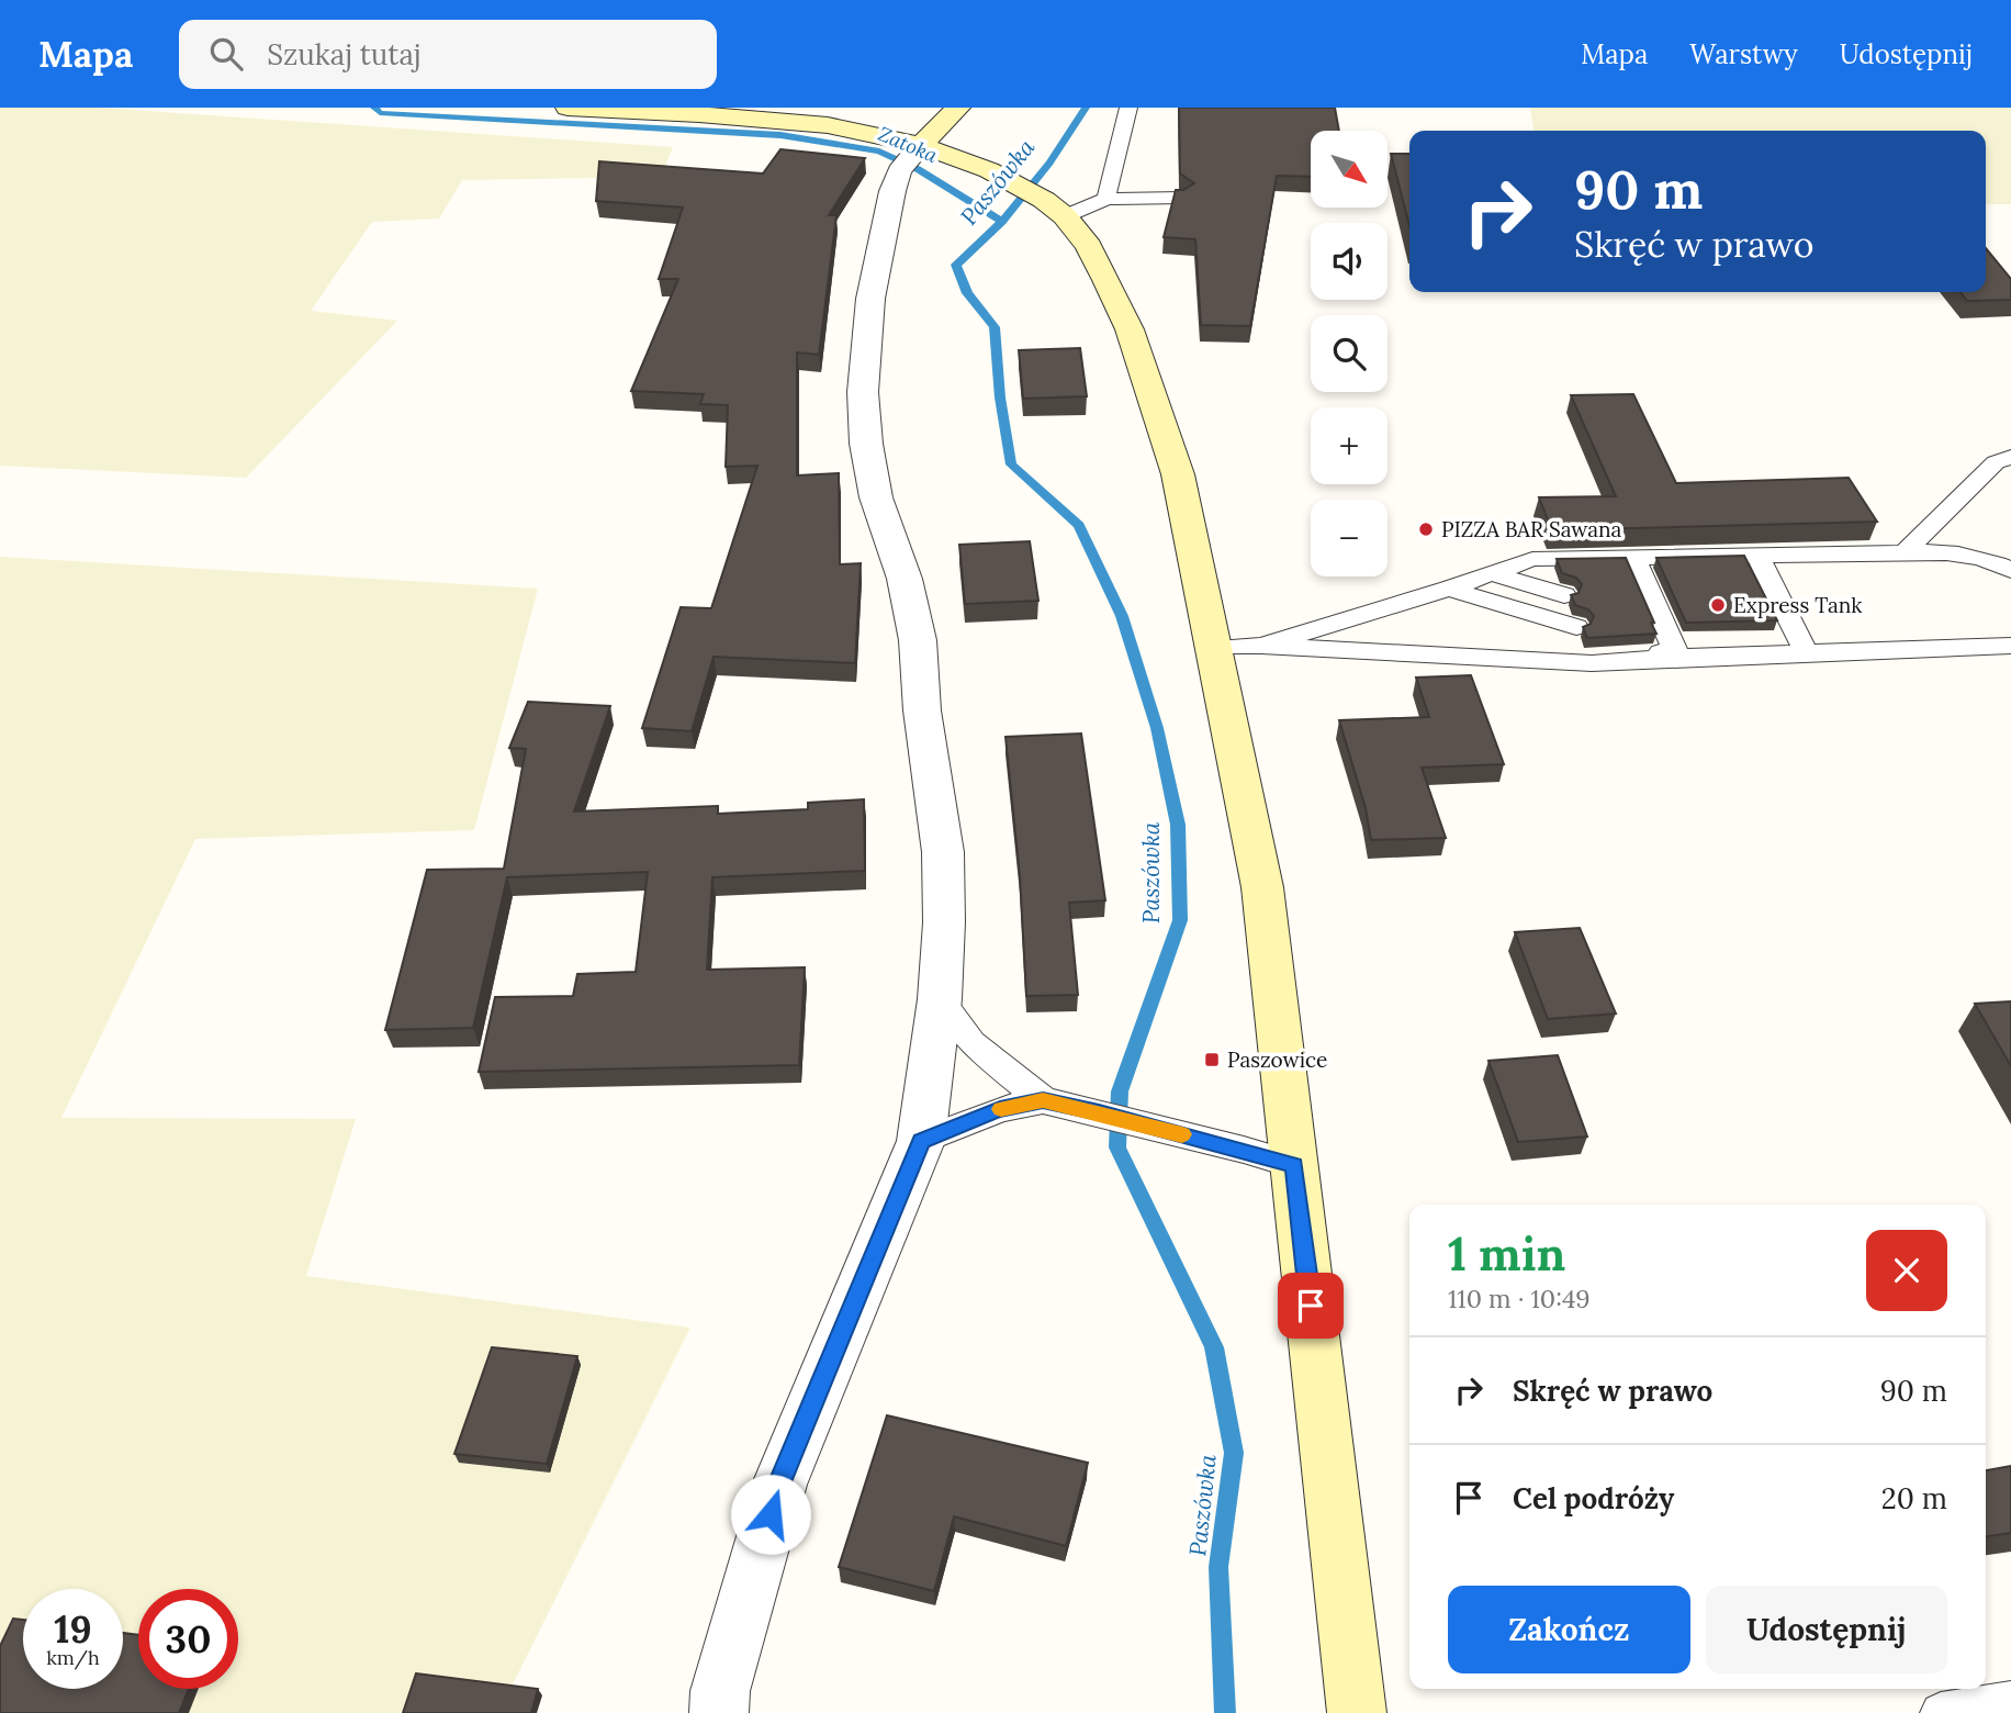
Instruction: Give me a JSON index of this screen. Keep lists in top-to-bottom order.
{
  "water": ["Zatoka", "Paszówka"],
  "places": {
    "other": ["PIZZA BAR Sawana", "Express Tank"],
    "transit": ["Paszowice"]
  },
  "north": "bottom right",
  "page": {
    "header": "Mapa",
    "search": "Szukaj tutaj",
    "nav": ["Mapa", "Warstwy", "Udostępnij"],
    "map_buttons": ["+", "−"],
    "turn": ["90 m", "Skręć w prawo"],
    "heading": ["1 min", "110 m · 10:49"],
    "list": [
      {
        "name": "Skręć w prawo",
        "value": "90 m"
      },
      {
        "name": "Cel podróży",
        "value": "20 m"
      }
    ],
    "buttons": ["Zakończ", "Udostępnij"],
    "speed": "19 km/h",
    "limit": "30"
  }
}
